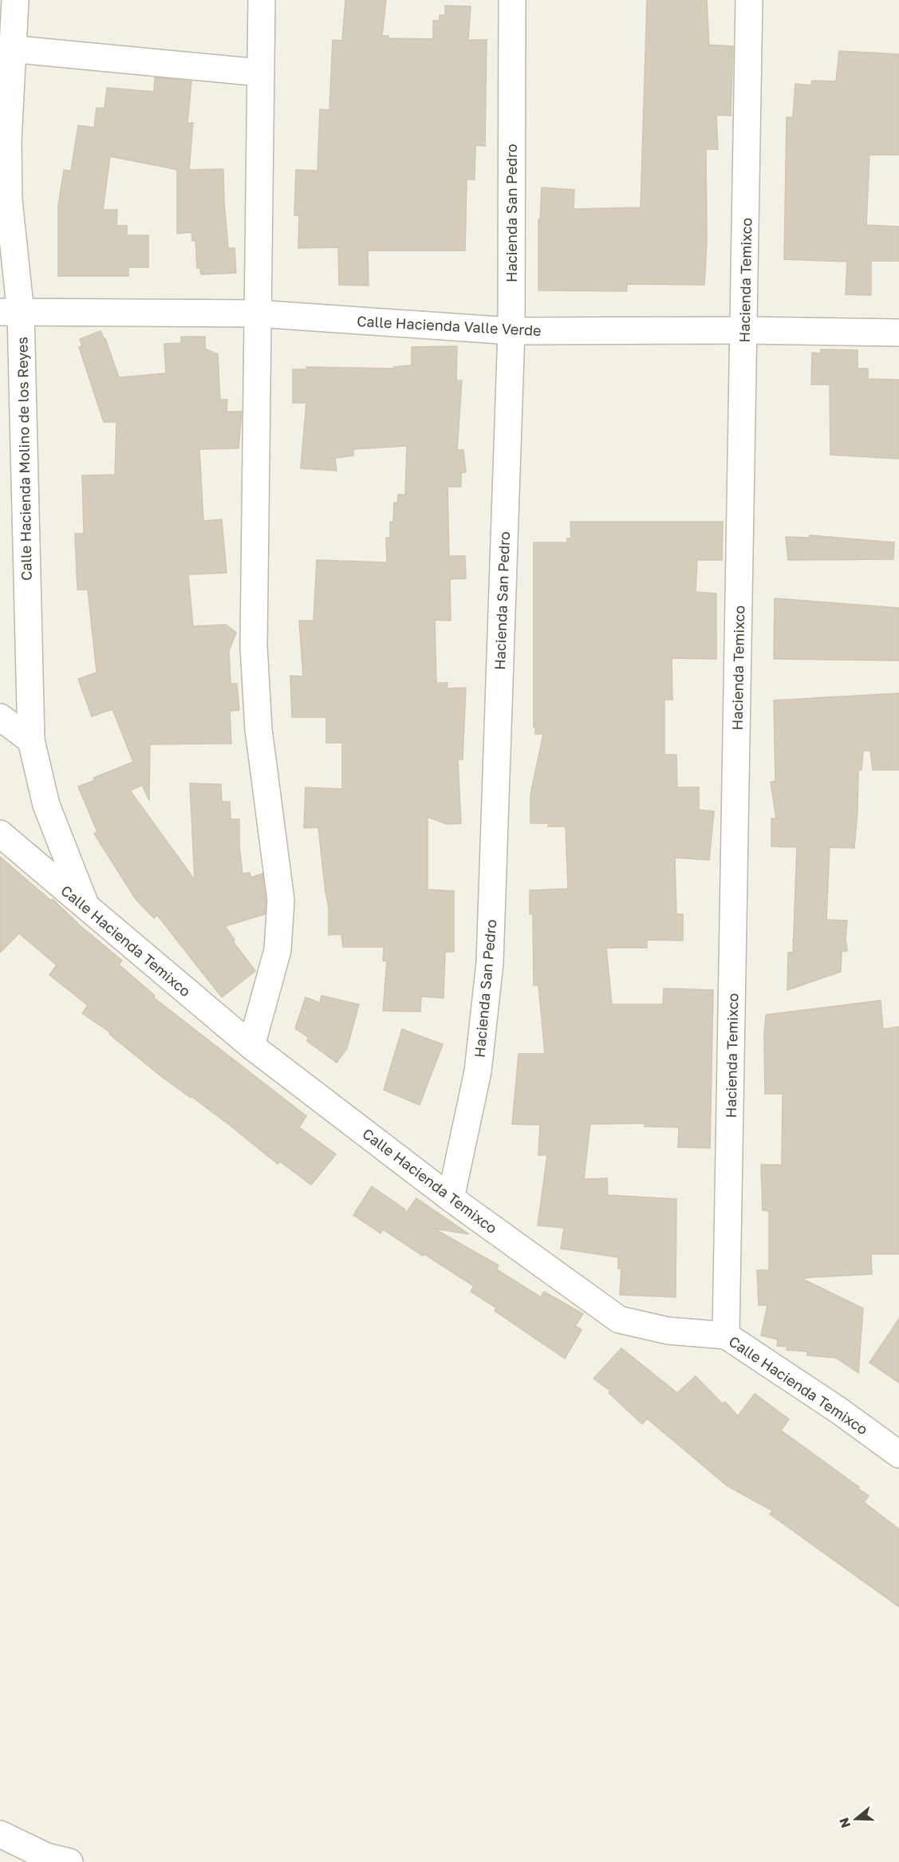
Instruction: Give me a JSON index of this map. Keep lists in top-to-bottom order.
{
  "streets": {
    "street": [
      "Hacienda San Pedro",
      "Hacienda Temixco",
      "Calle Hacienda Valle Verde",
      "Calle Hacienda Molino de los Reyes",
      "Calle Hacienda Temixco"
    ]
  },
  "crossings": [
    ["Hacienda San Pedro", "Calle Hacienda Valle Verde"],
    ["Hacienda San Pedro", "Calle Hacienda Temixco"],
    ["Hacienda Temixco", "Calle Hacienda Valle Verde"],
    ["Hacienda Temixco", "Calle Hacienda Temixco"],
    ["Calle Hacienda Valle Verde", "Calle Hacienda Molino de los Reyes"],
    ["Calle Hacienda Molino de los Reyes", "Calle Hacienda Temixco"]
  ],
  "north": "left"
}
